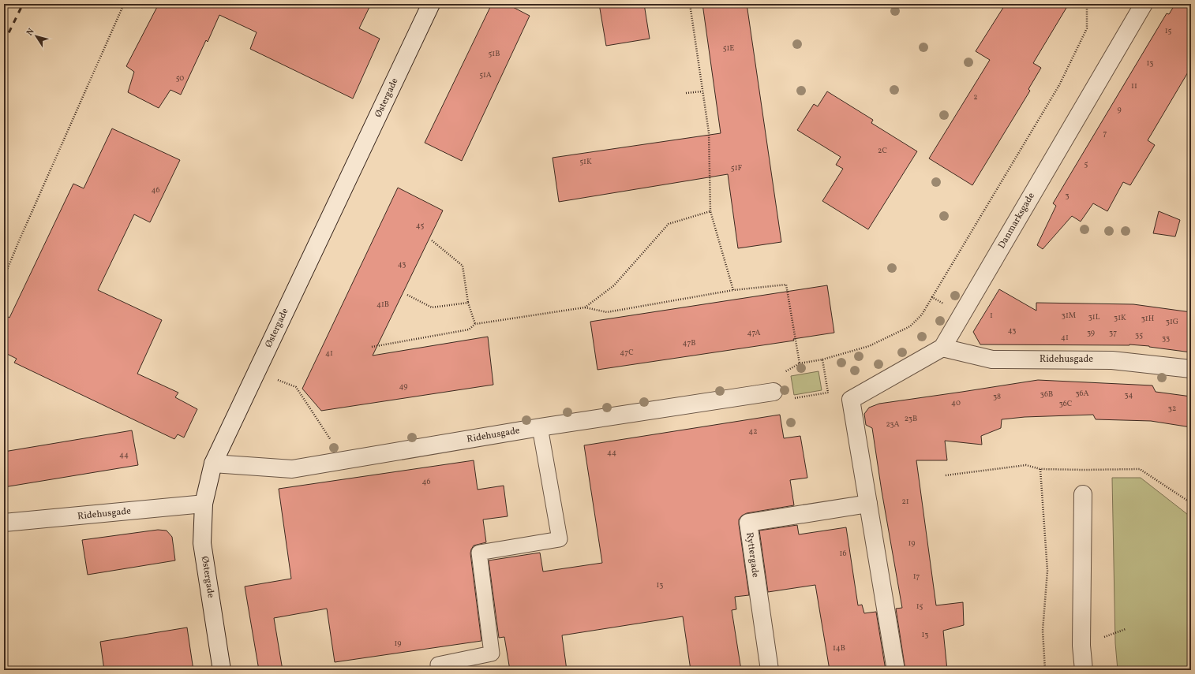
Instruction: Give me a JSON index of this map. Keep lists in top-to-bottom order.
{
  "streets": {
    "street": [
      "Østergade",
      "Danmarksgade",
      "Ridehusgade",
      "Ryttergade"
    ]
  },
  "crossings": [
    ["Østergade", "Ridehusgade"],
    ["Danmarksgade", "Ridehusgade"]
  ],
  "house_numbers": [
    "15",
    "51E",
    "51B",
    "13",
    "51A",
    "50",
    "11",
    "2",
    "9",
    "7",
    "2C",
    "51K",
    "5",
    "51F",
    "46",
    "3",
    "45",
    "43",
    "41B",
    "1",
    "31M",
    "31L",
    "31K",
    "31H",
    "31G",
    "43",
    "47A",
    "39",
    "37",
    "35",
    "41",
    "33",
    "47B",
    "47C",
    "41",
    "49",
    "36A",
    "36B",
    "34",
    "38",
    "40",
    "36C",
    "32",
    "23B",
    "23A",
    "42",
    "44",
    "44",
    "46",
    "21",
    "19",
    "16",
    "17",
    "13",
    "15",
    "13",
    "19",
    "14B"
  ],
  "north": "top left"
}
